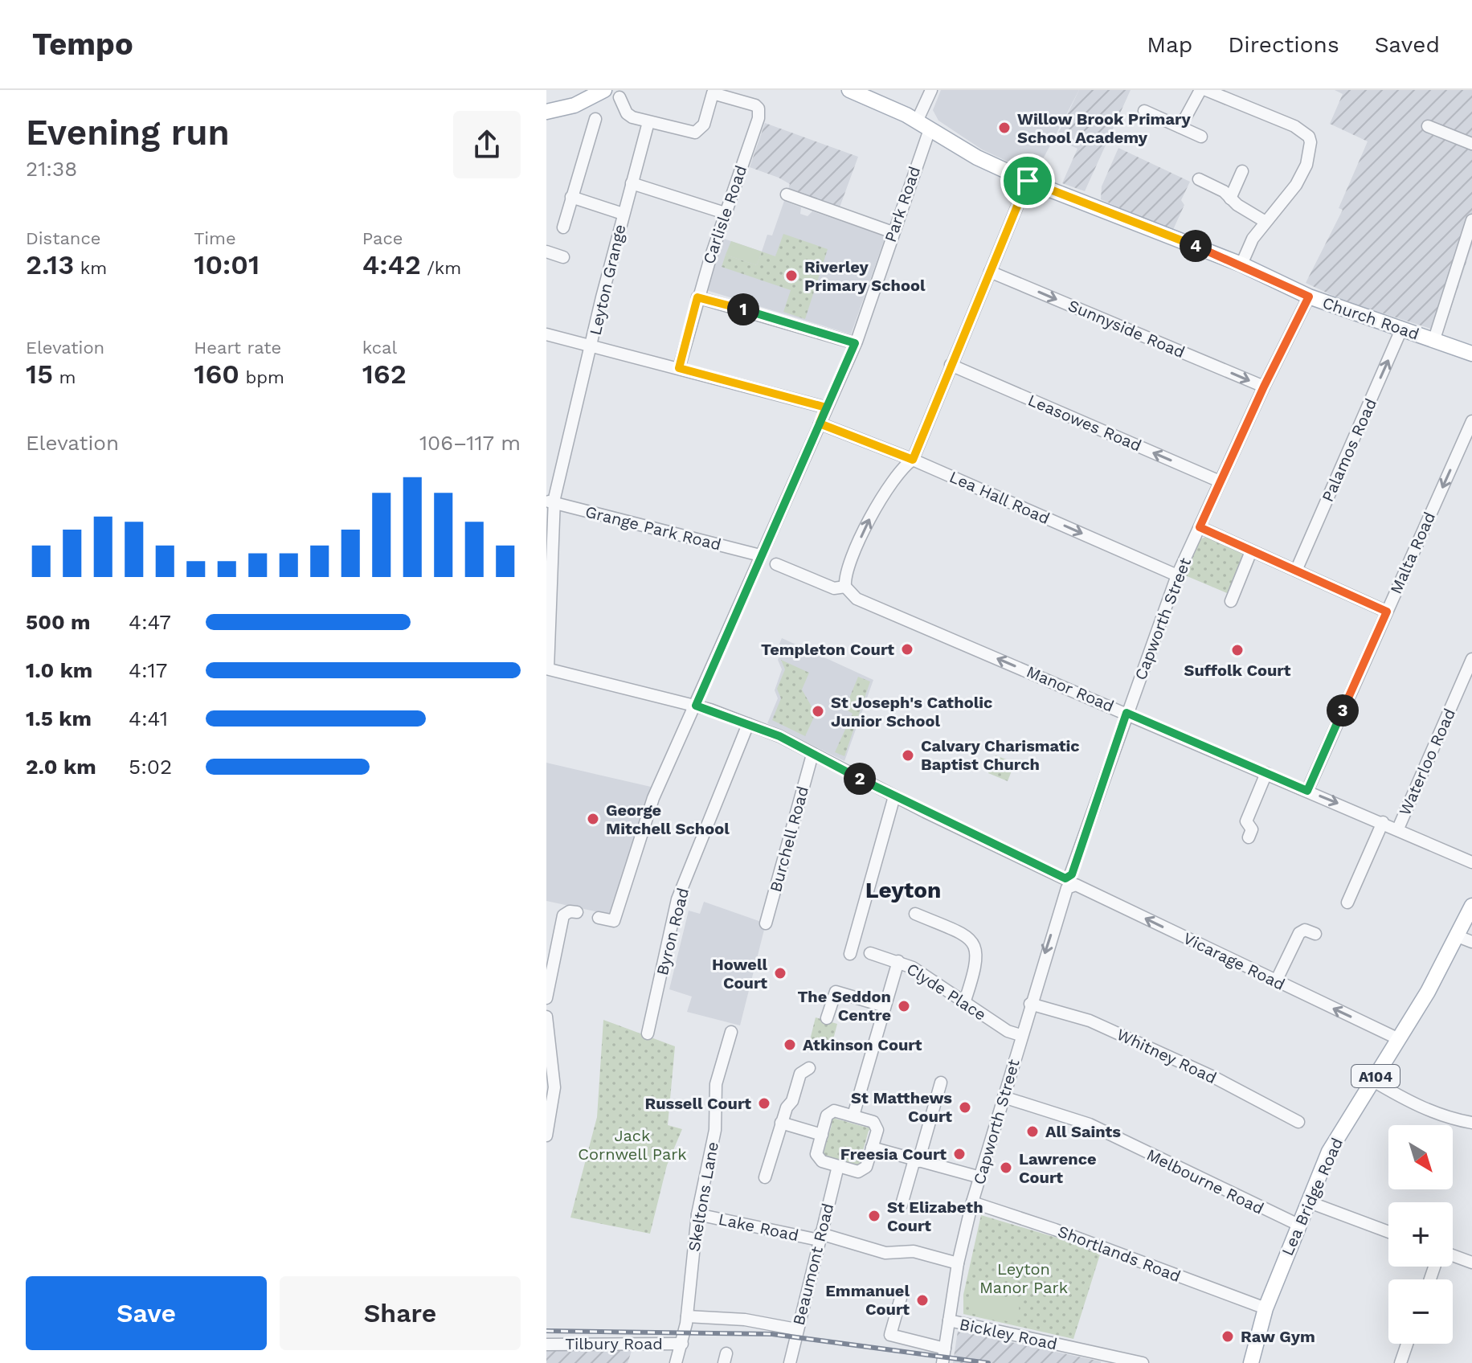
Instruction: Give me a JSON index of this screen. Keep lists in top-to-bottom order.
{
  "streets": {
    "main road": ["Church Road", "A104", "Lea Bridge Road"],
    "street": [
      "Park Road",
      "Carlisle Road",
      "Leyton Grange",
      "Sunnyside Road",
      "Leasowes Road",
      "Palamos Road",
      "Lea Hall Road",
      "Grange Park Road",
      "Malta Road",
      "Capworth Street",
      "Manor Road",
      "Waterloo Road",
      "Burchell Road",
      "Byron Road",
      "Vicarage Road",
      "Clyde Place",
      "Whitney Road",
      "Melbourne Road",
      "Skeltons Lane",
      "Lake Road",
      "Shortlands Road",
      "Beaumont Road",
      "Bickley Road",
      "Tilbury Road"
    ]
  },
  "crossings": [
    ["Park Road", "Church Road"],
    ["Park Road", "Lea Hall Road"],
    ["Park Road", "Grange Park Road"],
    ["Park Road", "Vicarage Road"],
    ["Carlisle Road", "Leyton Grange"],
    ["Leyton Grange", "Grange Park Road"],
    ["Leyton Grange", "Vicarage Road"],
    ["Church Road", "Palamos Road"],
    ["Church Road", "Capworth Street"],
    ["Sunnyside Road", "Capworth Street"],
    ["Leasowes Road", "Capworth Street"],
    ["Lea Hall Road", "Capworth Street"],
    ["Malta Road", "Manor Road"],
    ["Capworth Street", "Manor Road"],
    ["Capworth Street", "Vicarage Road"],
    ["Capworth Street", "Clyde Place"],
    ["Capworth Street", "Whitney Road"],
    ["Capworth Street", "Melbourne Road"],
    ["Capworth Street", "Lake Road"],
    ["Capworth Street", "Shortlands Road"],
    ["Capworth Street", "Bickley Road"],
    ["Manor Road", "Waterloo Road"],
    ["Burchell Road", "Vicarage Road"],
    ["Byron Road", "Vicarage Road"],
    ["Vicarage Road", "Clyde Place"],
    ["Vicarage Road", "Lea Bridge Road"],
    ["Melbourne Road", "Lea Bridge Road"],
    ["Skeltons Lane", "Lake Road"],
    ["Skeltons Lane", "Tilbury Road"],
    ["Lea Bridge Road", "Shortlands Road"],
    ["Lake Road", "Beaumont Road"]
  ],
  "one_way": [
    "Sunnyside Road",
    "Leasowes Road",
    "Palamos Road",
    "Lea Hall Road",
    "Malta Road",
    "Vicarage Road"
  ],
  "districts": ["Leyton"],
  "parks": ["Jack Cornwell Park", "Leyton Manor Park"],
  "places": [
    "Willow Brook Primary School Academy",
    "Riverley Primary School",
    "Templeton Court",
    "Suffolk Court",
    "St Joseph's Catholic Junior School",
    "Calvary Charismatic Baptist Church",
    "George Mitchell School",
    "Howell Court",
    "The Seddon Centre",
    "Atkinson Court",
    "Russell Court",
    "St Matthews Court",
    "All Saints",
    "Freesia Court",
    "Lawrence Court",
    "St Elizabeth Court",
    "Emmanuel Court",
    "Raw Gym"
  ],
  "north": "bottom right",
  "page": {
    "header": "Tempo",
    "nav": ["Map", "Directions", "Saved"],
    "heading": ["Evening run", "21:38"],
    "stats": [
      ["Distance", "2.13 km"],
      ["Time", "10:01"],
      ["Pace", "4:42 /km"],
      ["Elevation", "15 m"],
      ["Heart rate", "160 bpm"],
      ["kcal", "162"]
    ],
    "pins": [
      "4",
      "1",
      "3",
      "2"
    ],
    "chart": ["Elevation", "106–117 m"],
    "list": [
      {
        "name": "500 m",
        "note": "4:47"
      },
      {
        "name": "1.0 km",
        "note": "4:17"
      },
      {
        "name": "1.5 km",
        "note": "4:41"
      },
      {
        "name": "2.0 km",
        "note": "5:02"
      }
    ],
    "map_buttons": ["+", "−"],
    "buttons": ["Save", "Share"]
  }
}
